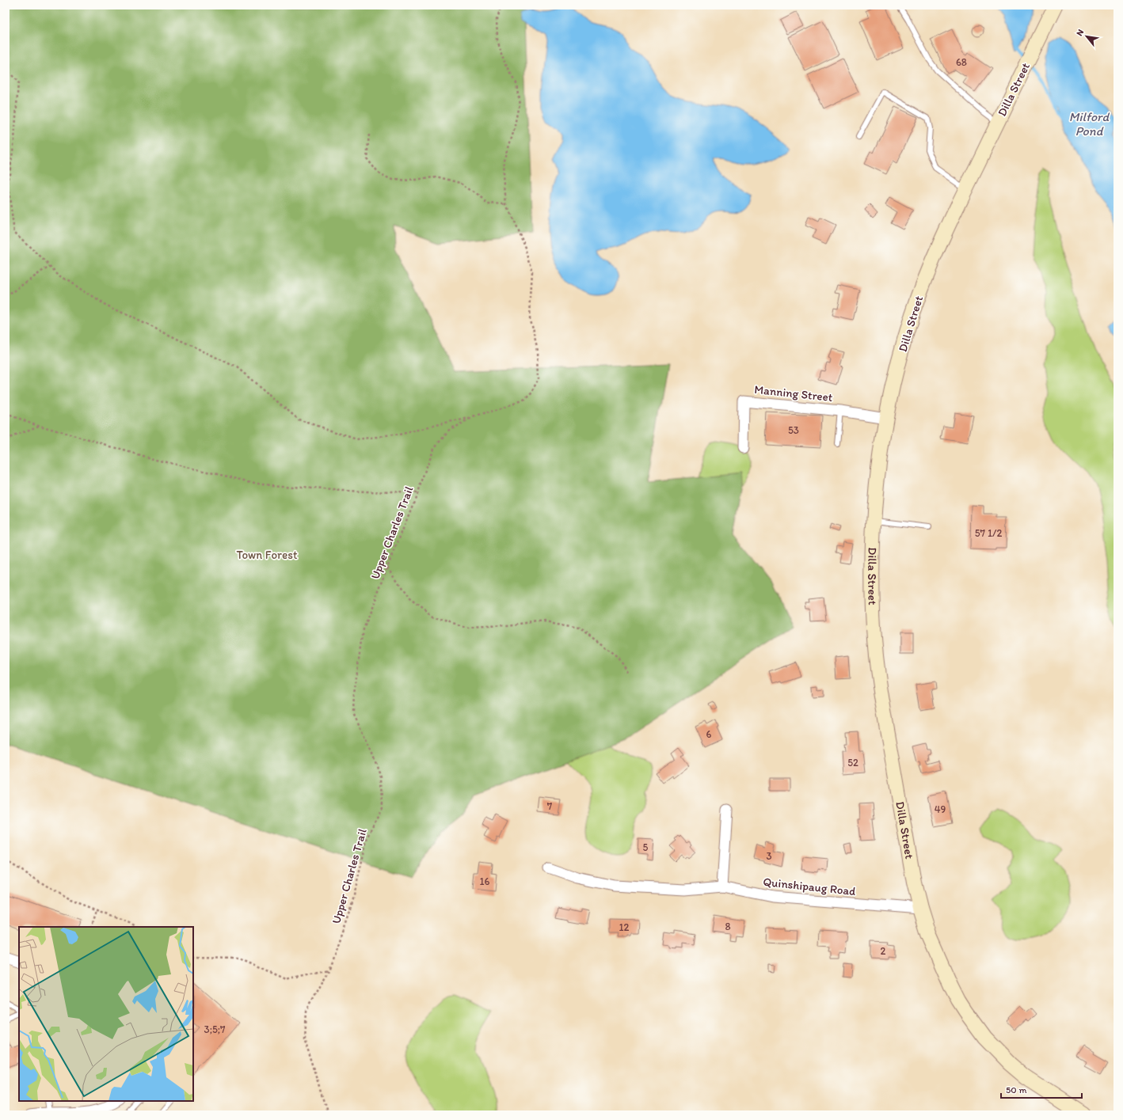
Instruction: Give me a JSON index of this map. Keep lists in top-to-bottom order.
{
  "streets": {
    "main road": ["Dilla Street"],
    "street": ["Manning Street", "Quinshipaug Road"],
    "path": ["Upper Charles Trail"]
  },
  "crossings": [
    ["Dilla Street", "Manning Street"],
    ["Dilla Street", "Quinshipaug Road"]
  ],
  "water": ["Milford Pond"],
  "parks": ["Town Forest"],
  "house_numbers": [
    "68",
    "53",
    "57 1/2",
    "6",
    "52",
    "7",
    "49",
    "5",
    "3",
    "16",
    "8",
    "12",
    "2",
    "3;5;7"
  ],
  "scale_bar": "50 m",
  "north": "top left"
}
